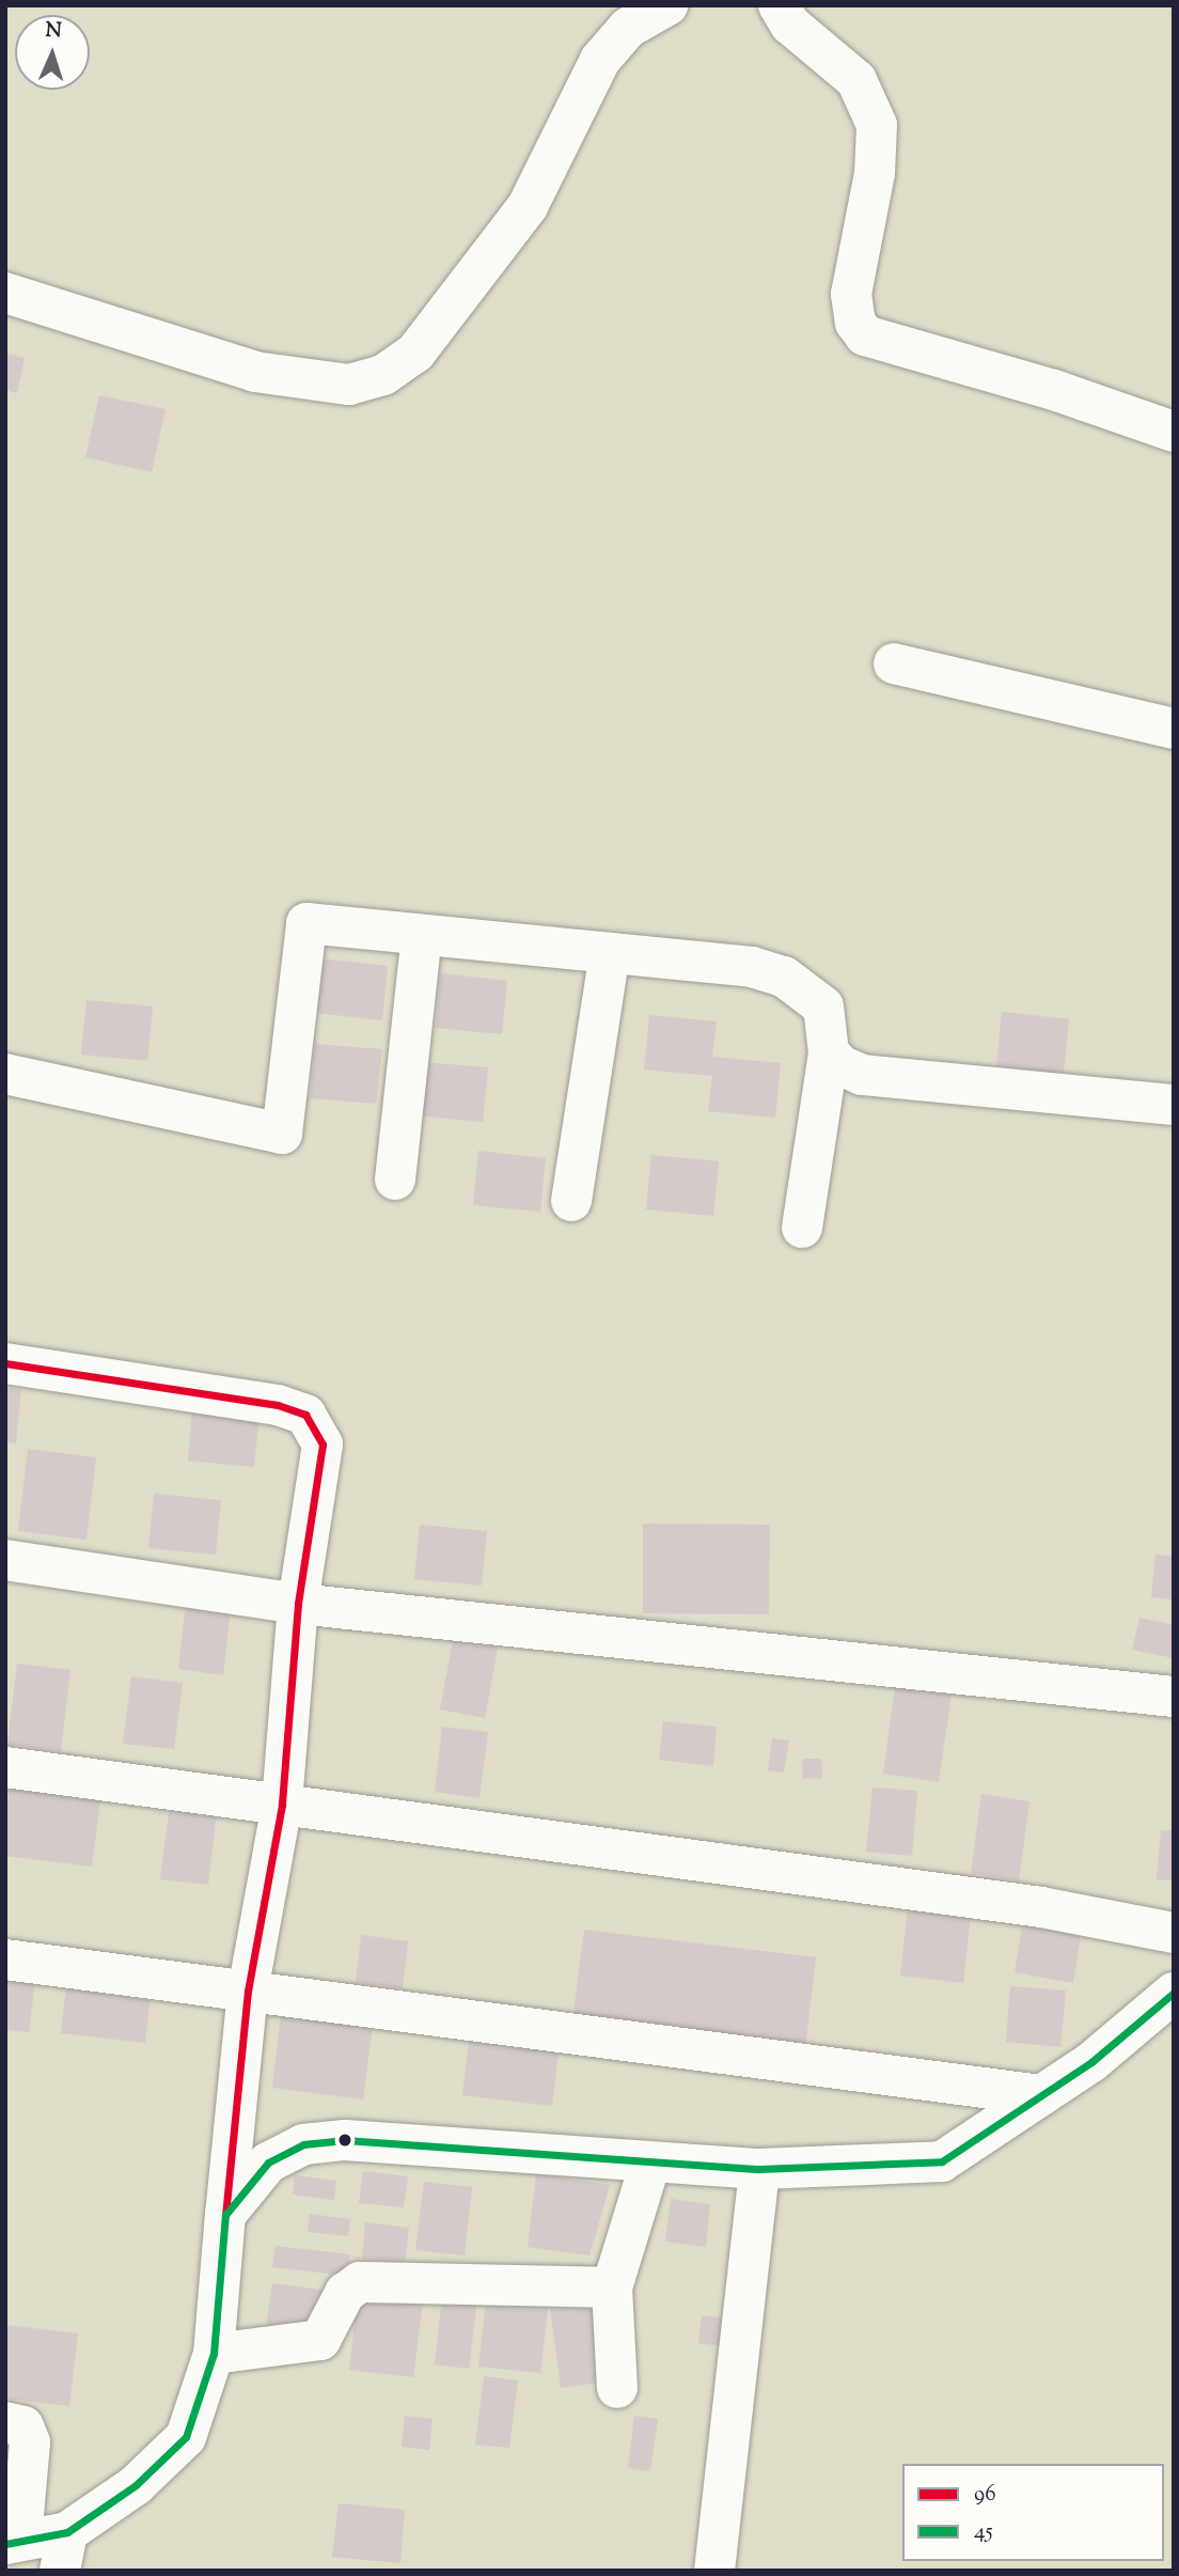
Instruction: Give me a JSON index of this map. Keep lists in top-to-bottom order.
{
  "lines": ["transit line 96", "transit line 45"],
  "legend": ["96", "45"],
  "north": "top"
}
